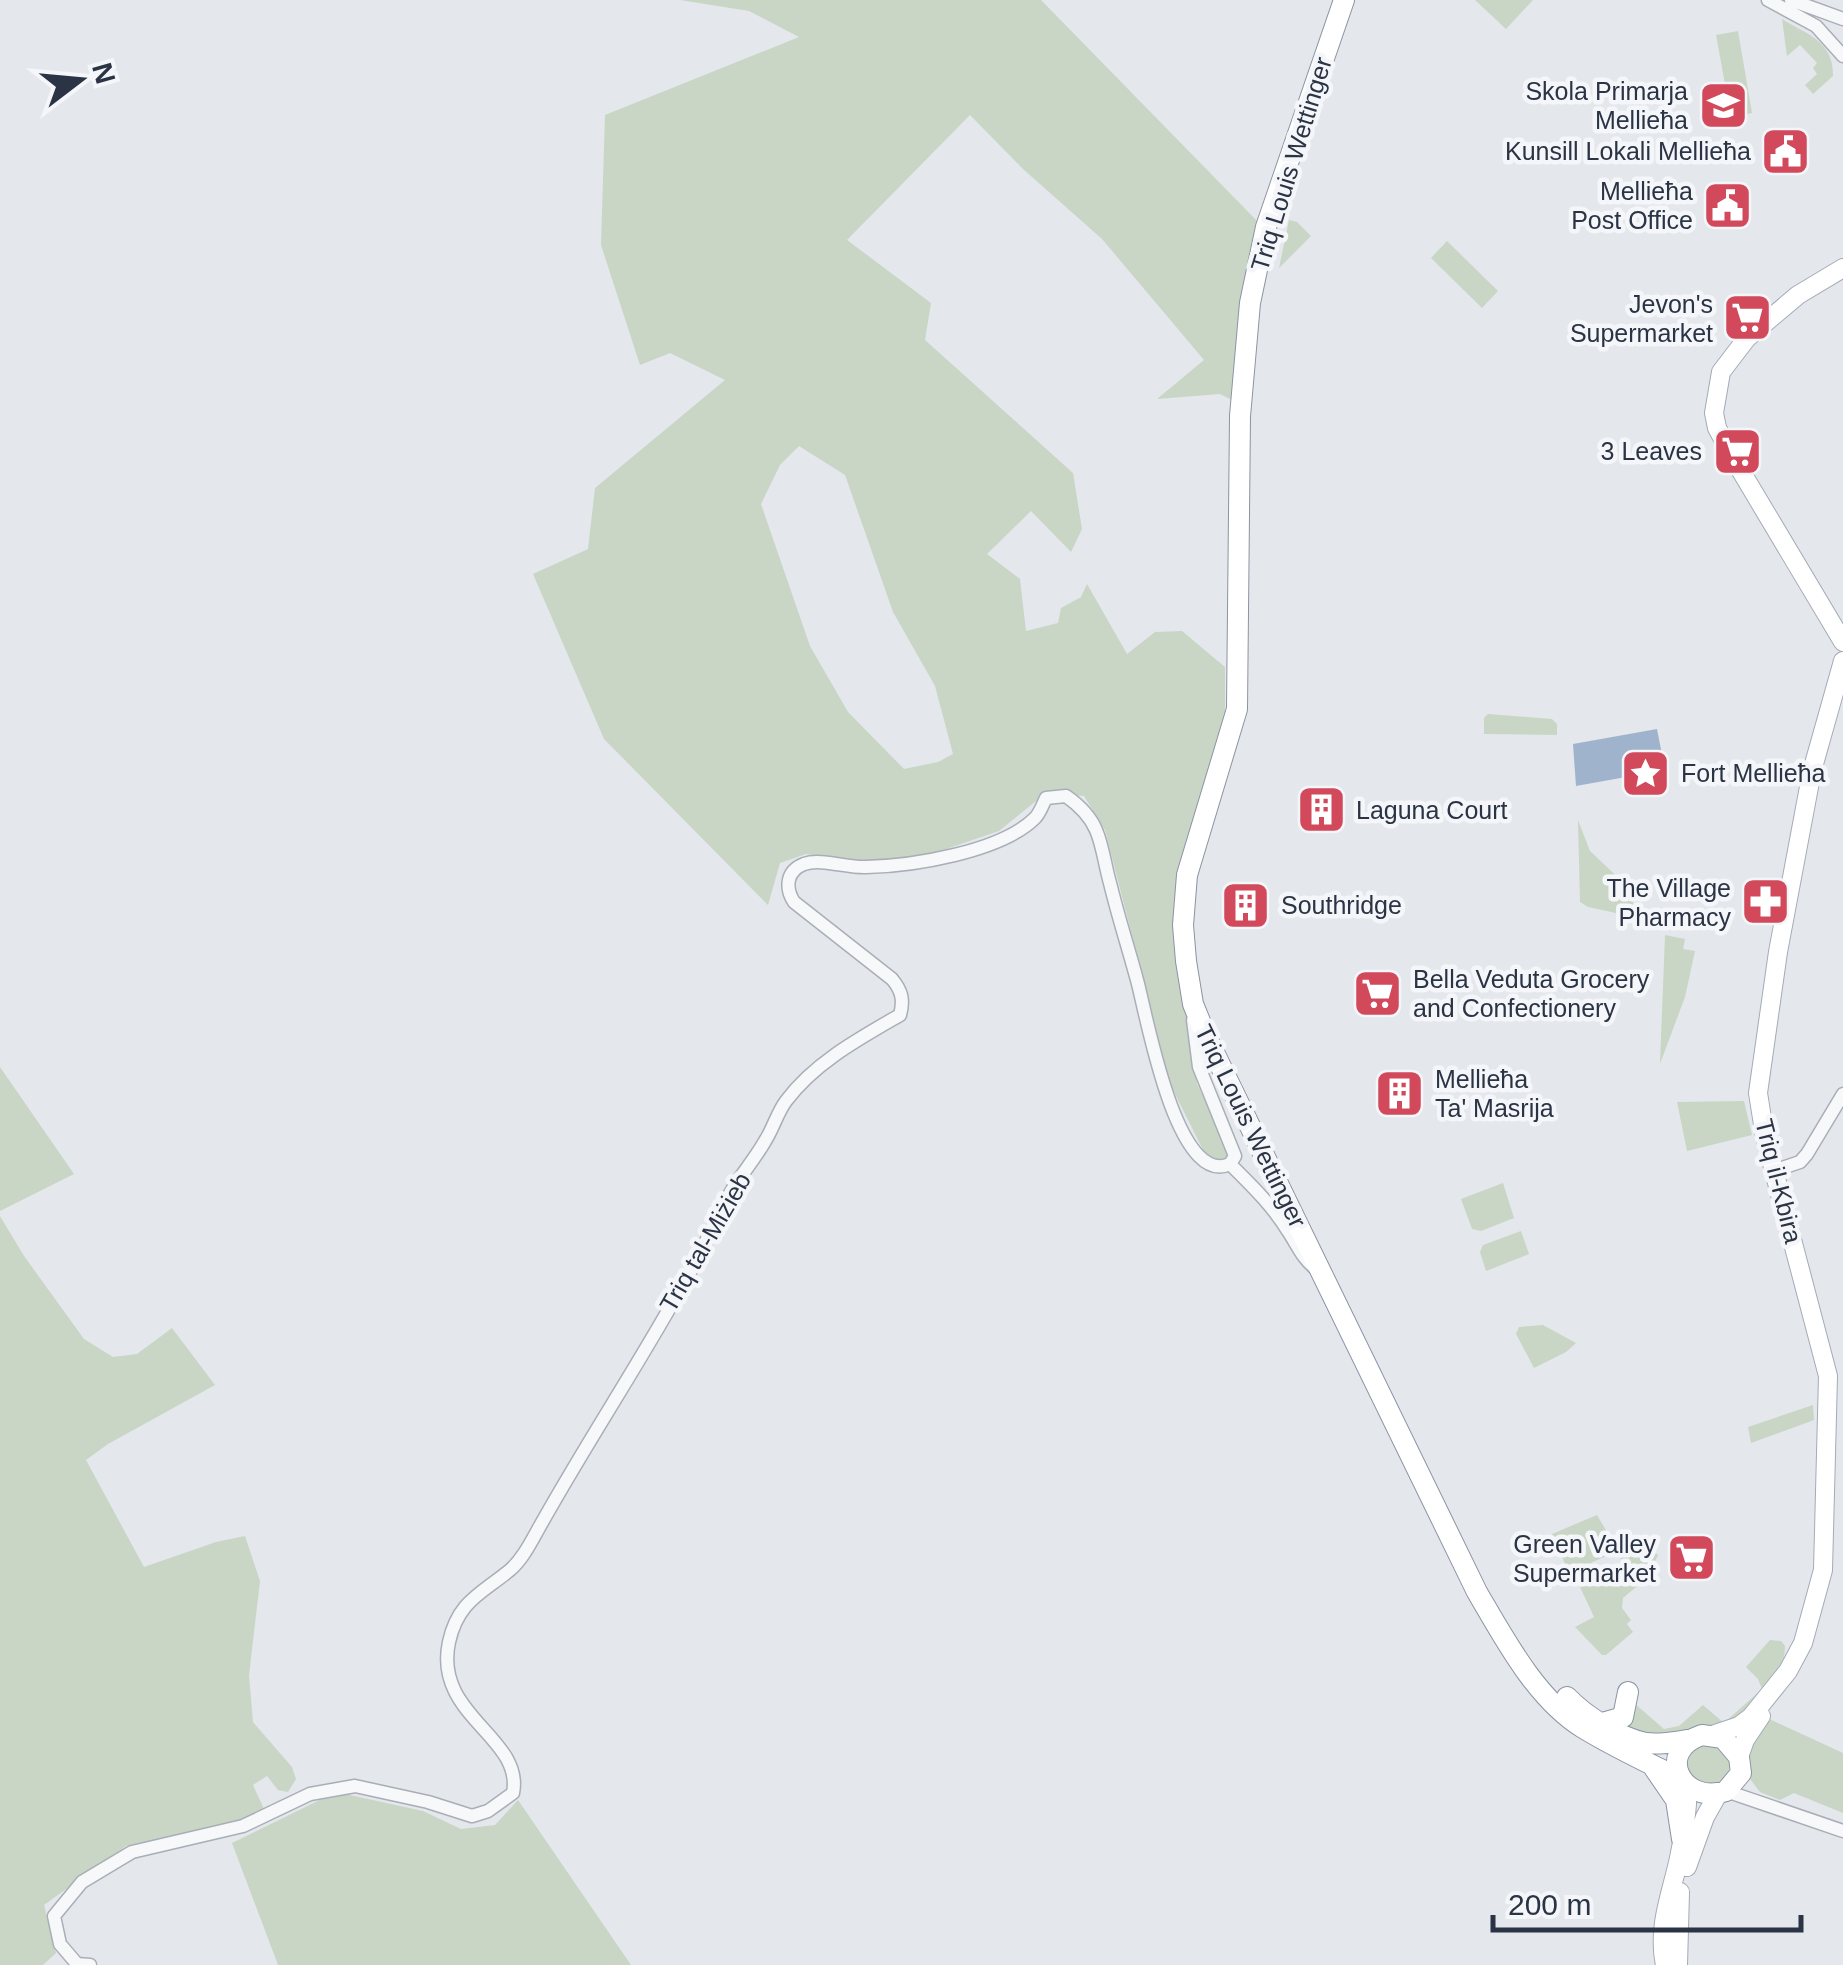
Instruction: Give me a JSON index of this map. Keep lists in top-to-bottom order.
{
  "streets": {
    "highway": ["Triq Louis Wettinger"],
    "main road": ["Triq il-Kbira"],
    "street": ["Triq tal-Miżieb"]
  },
  "crossings": [
    ["Triq Louis Wettinger", "Triq il-Kbira"],
    ["Triq Louis Wettinger", "Triq tal-Miżieb"]
  ],
  "places": {
    "school or university": ["Skola Primarja Mellieħa"],
    "public building": ["Kunsill Lokali Mellieħa", "Mellieħa Post Office"],
    "supermarket": [
      "Jevon's Supermarket",
      "3 Leaves",
      "Bella Veduta Grocery and Confectionery",
      "Green Valley Supermarket"
    ],
    "place": ["Fort Mellieħa"],
    "building": ["Laguna Court", "Southridge", "Mellieħa Ta' Masrija"],
    "pharmacy": ["The Village Pharmacy"]
  },
  "scale_bar": "200 m",
  "north": "right"
}
